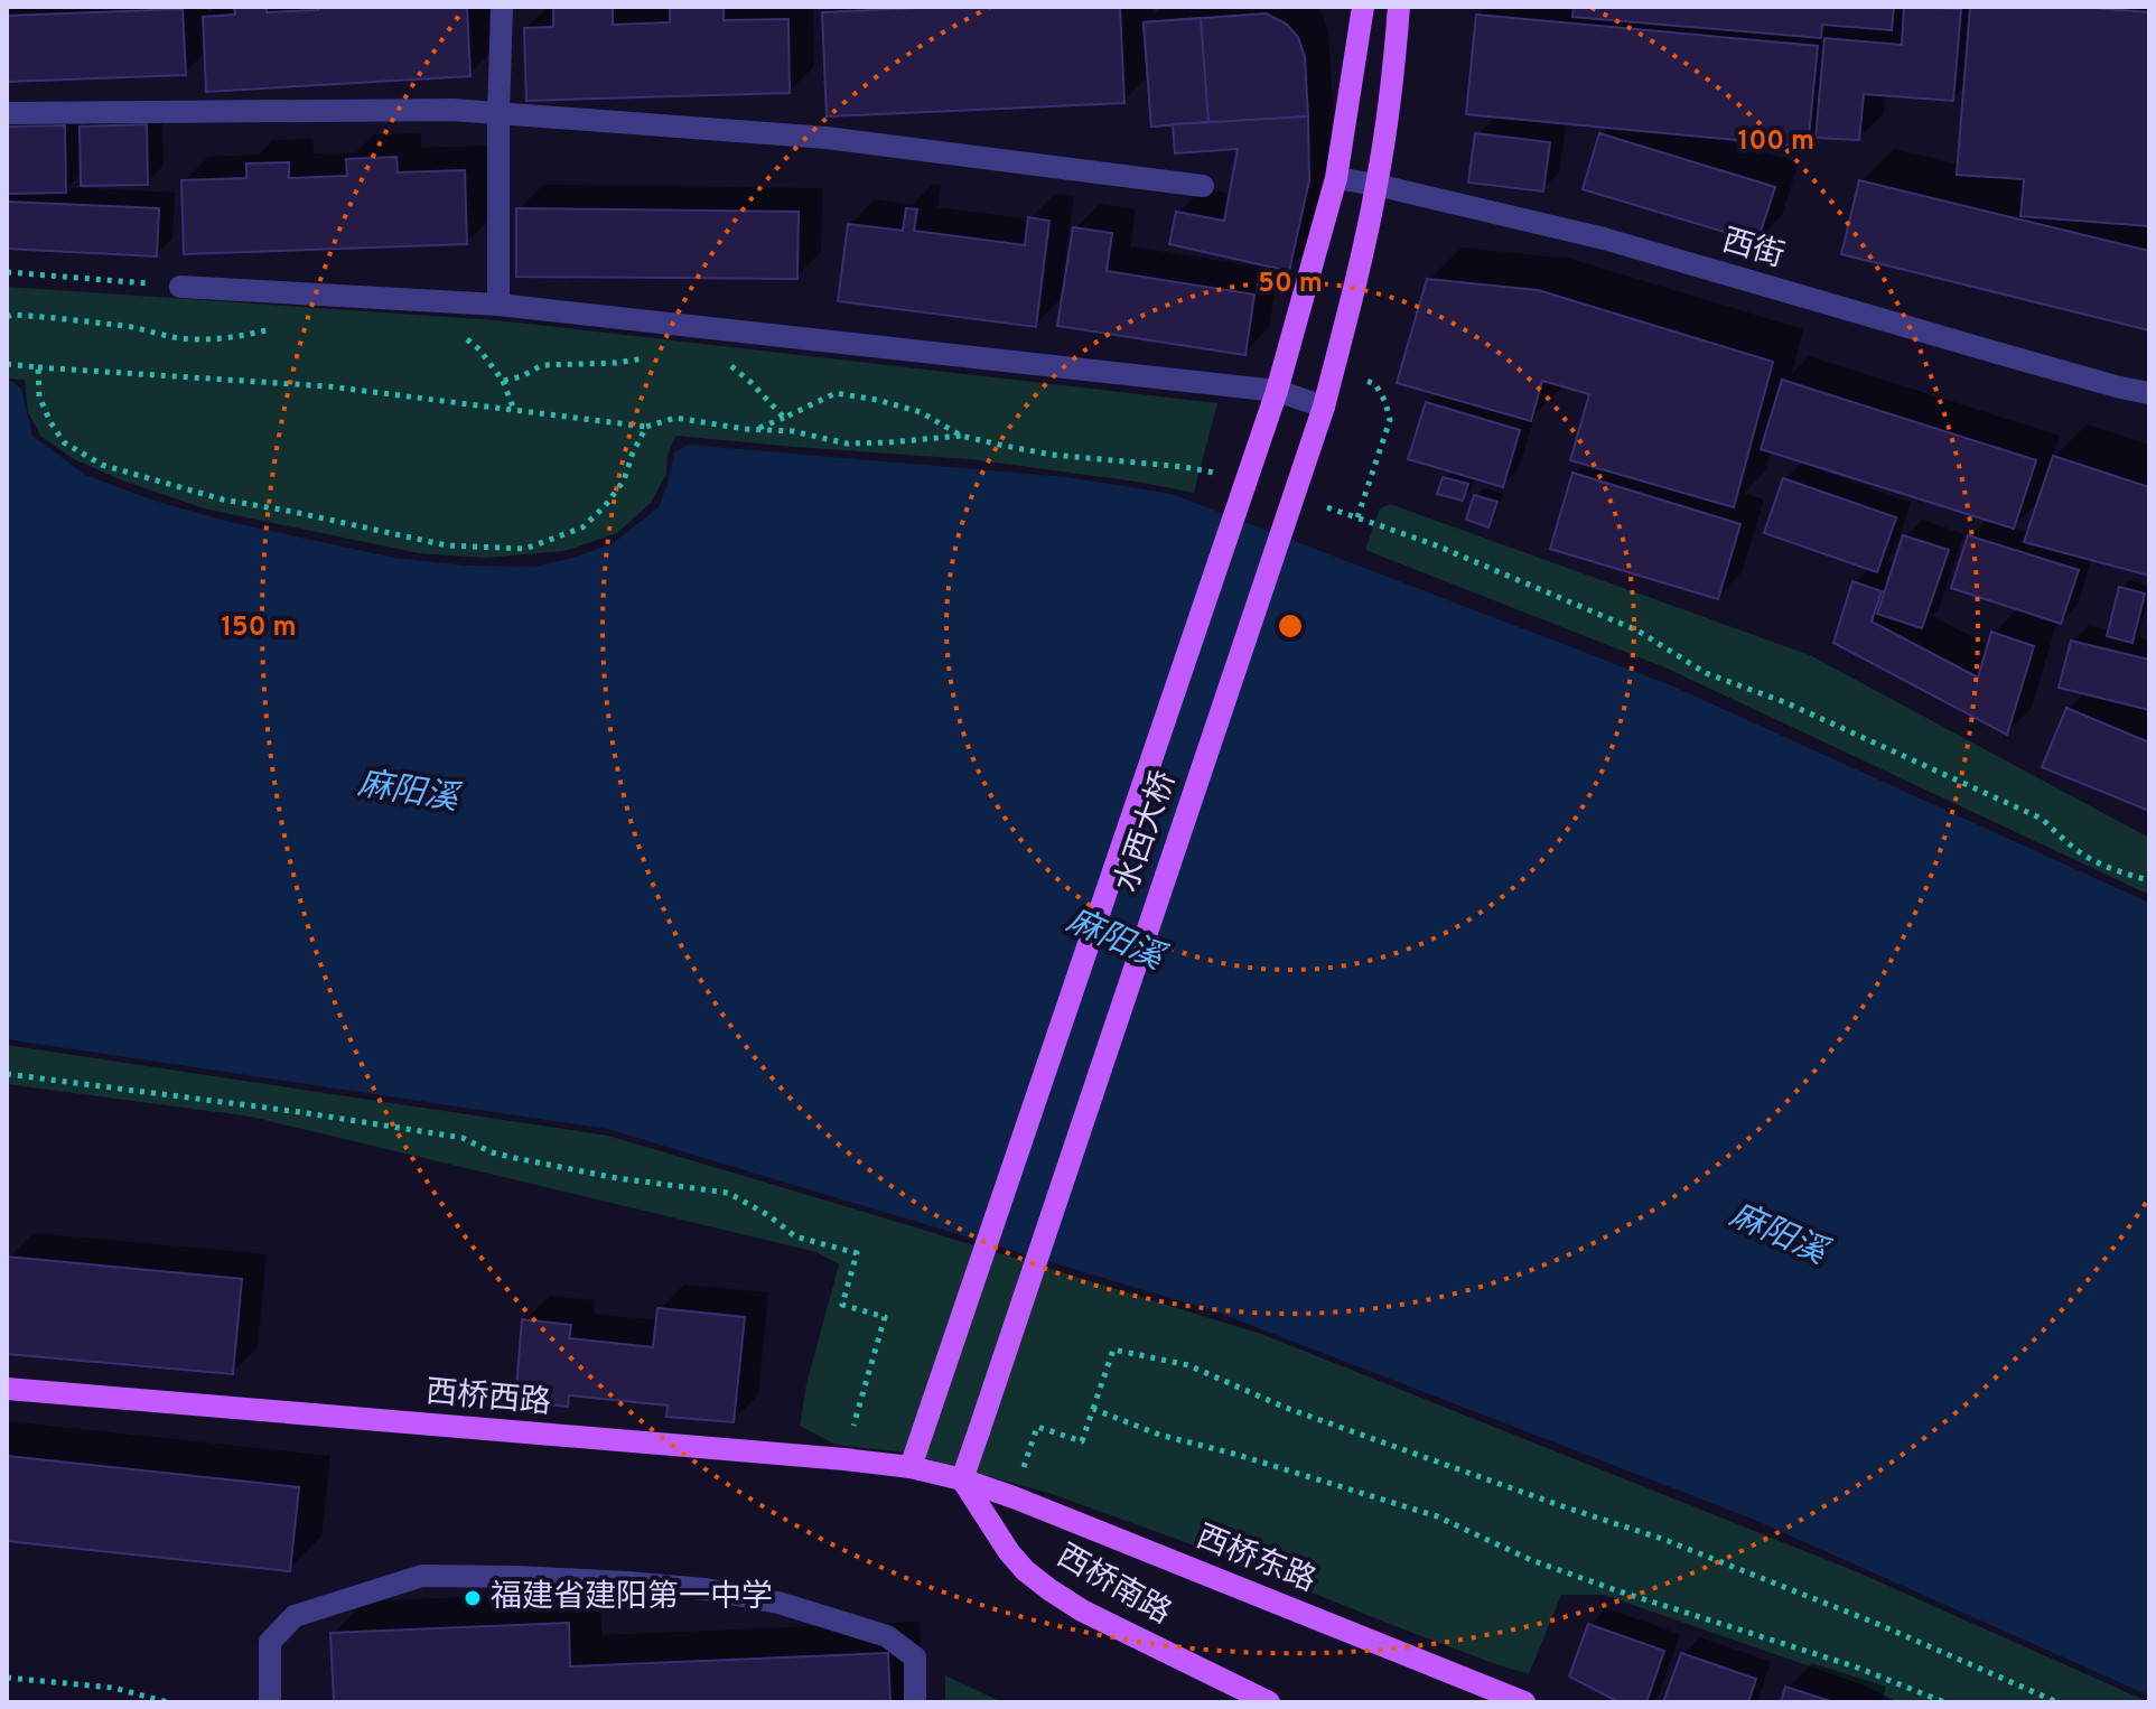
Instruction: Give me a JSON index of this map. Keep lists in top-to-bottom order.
{
  "streets": {
    "main road": [
      "水西大桥",
      "西桥西路",
      "西桥东路",
      "西桥南路"
    ],
    "street": ["西街"]
  },
  "crossings": [
    ["西街", "水西大桥"],
    ["水西大桥", "西桥西路"],
    ["水西大桥", "西桥东路"],
    ["水西大桥", "西桥南路"],
    ["西桥西路", "西桥东路"],
    ["西桥西路", "西桥南路"],
    ["西桥东路", "西桥南路"]
  ],
  "water": ["麻阳溪"],
  "places": ["福建省建阳第一中学"],
  "rings": ["100 m", "50 m", "150 m"]
}
